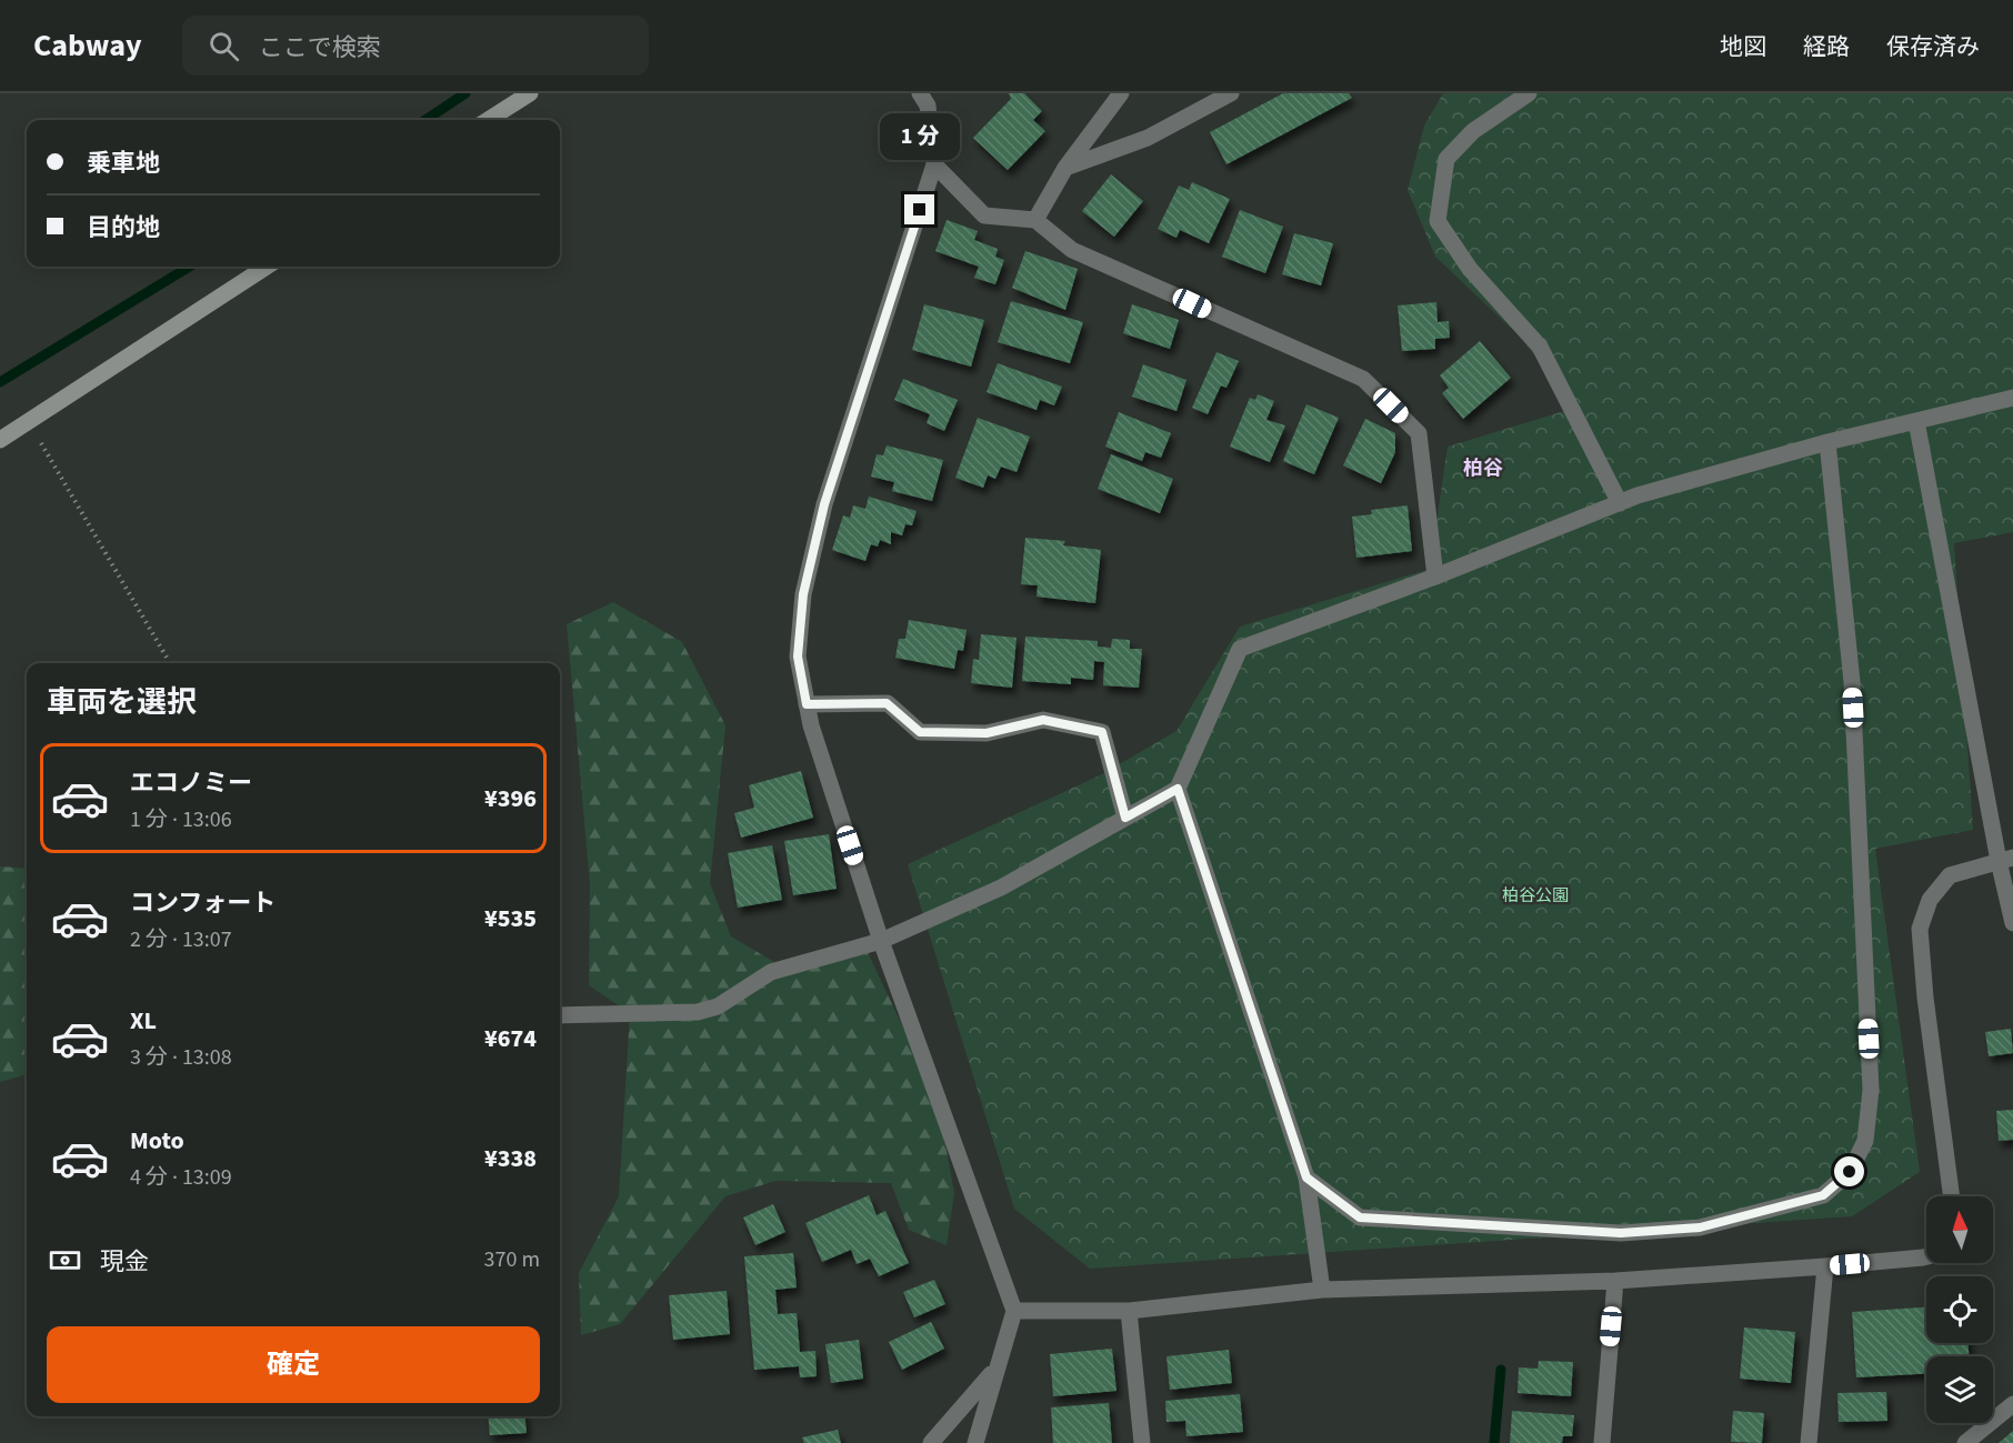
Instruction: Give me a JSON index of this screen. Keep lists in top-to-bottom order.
{
  "districts": ["柏谷"],
  "parks": ["柏谷公園"],
  "north": "top",
  "page": {
    "header": "Cabway",
    "search": "ここで検索",
    "nav": ["地図", "経路", "保存済み"],
    "bubble": "1 分",
    "banner": ["乗車地", "目的地"],
    "heading": "車両を選択",
    "list": [
      {
        "name": "エコノミー",
        "note": "1 分 · 13:06",
        "value": "¥396"
      },
      {
        "name": "コンフォート",
        "note": "2 分 · 13:07",
        "value": "¥535"
      },
      {
        "name": "XL",
        "note": "3 分 · 13:08",
        "value": "¥674"
      },
      {
        "name": "Moto",
        "note": "4 分 · 13:09",
        "value": "¥338"
      }
    ],
    "pay": ["現金", "370 m"],
    "buttons": "確定"
  }
}
